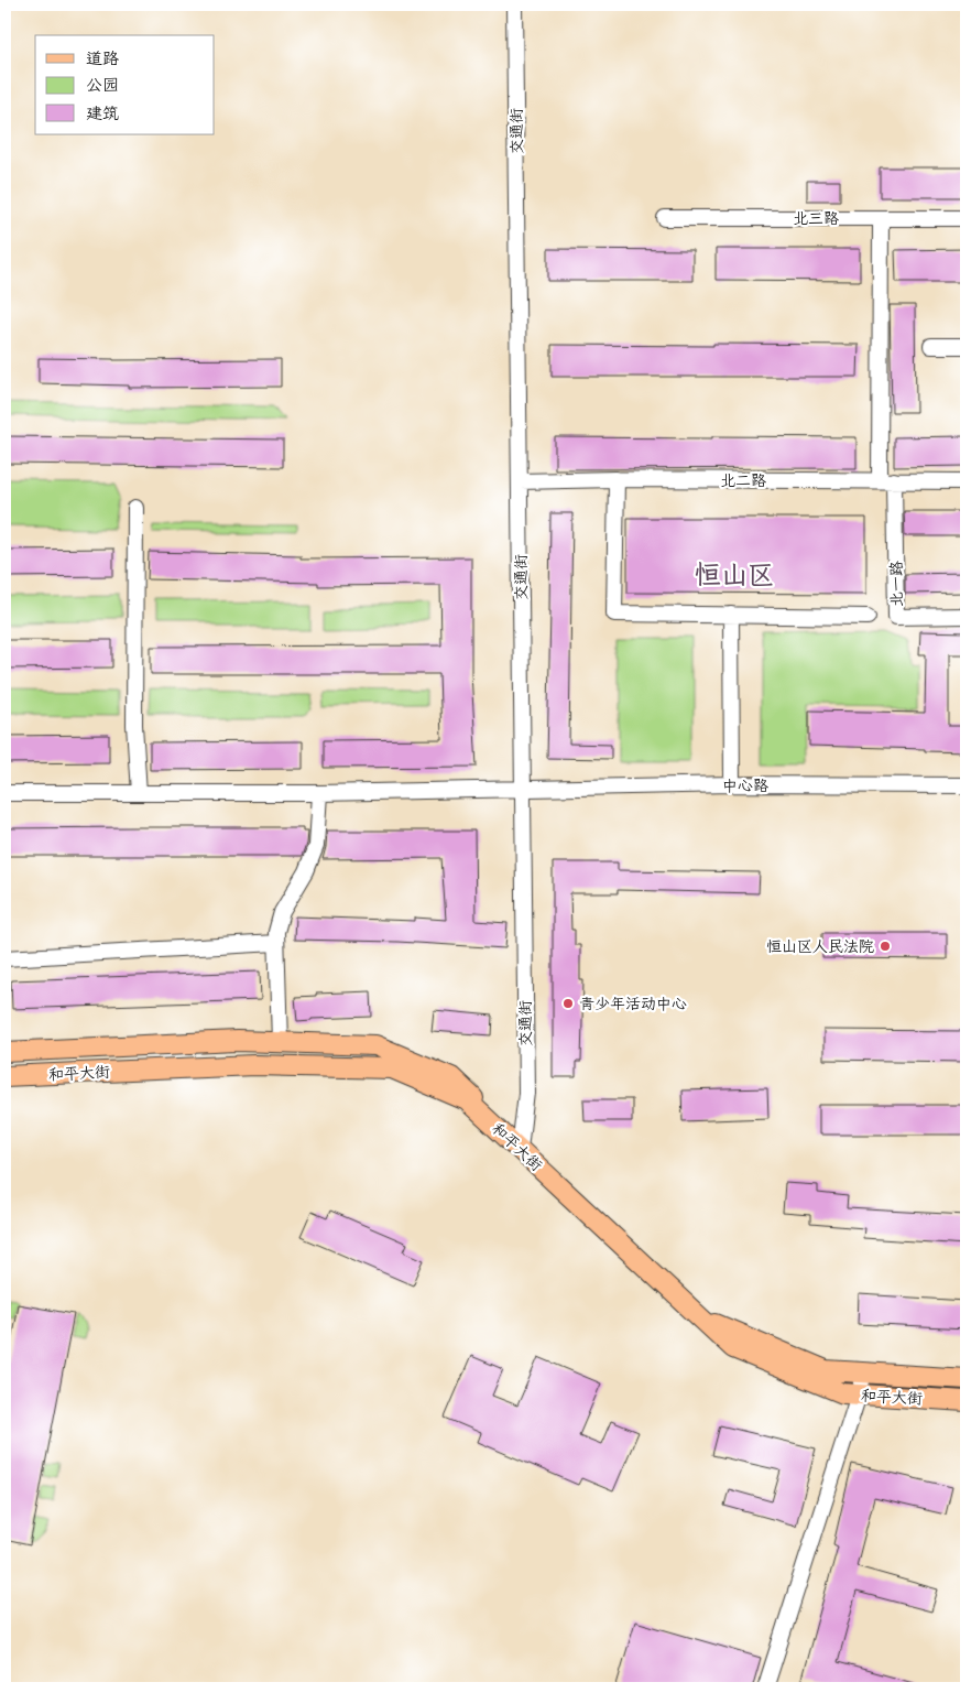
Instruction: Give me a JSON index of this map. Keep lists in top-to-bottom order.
{
  "streets": {
    "main road": ["和平大街"],
    "street": [
      "交通街",
      "北三路",
      "北二路",
      "北一路",
      "中心路"
    ]
  },
  "crossings": [
    ["交通街", "北二路"],
    ["交通街", "中心路"],
    ["交通街", "和平大街"],
    ["北二路", "北一路"]
  ],
  "districts": ["恒山区"],
  "places": ["恒山区人民法院", "青少年活动中心"],
  "legend": ["道路", "公园", "建筑"]
}
